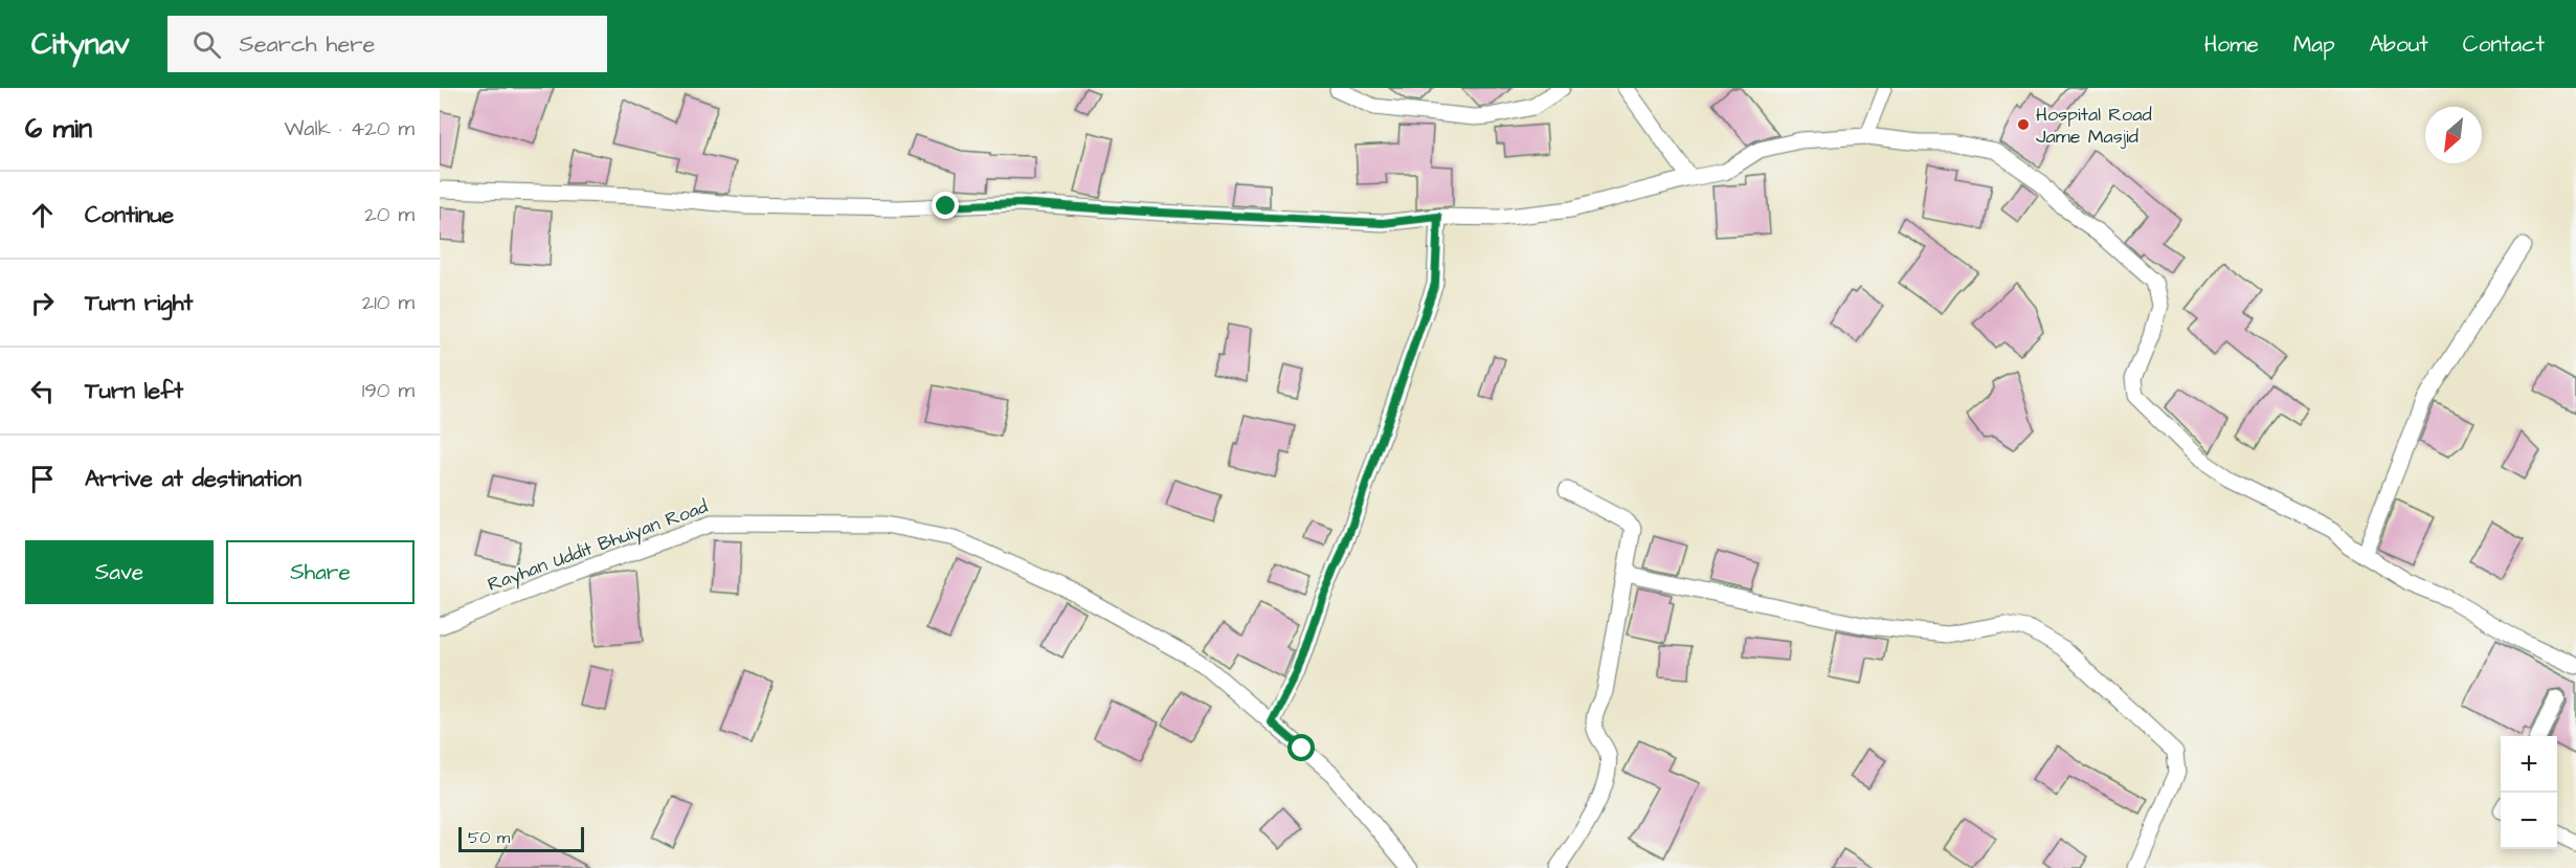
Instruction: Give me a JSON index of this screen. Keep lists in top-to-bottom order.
{
  "streets": {
    "street": ["Rayhan Uddit Bhuiyan Road"]
  },
  "places": ["Hospital Road Jame Masjid"],
  "scale_bar": "50 m",
  "north": "bottom left",
  "page": {
    "header": "Citynav",
    "search": "Search here",
    "nav": [
      "Home",
      "Map",
      "About",
      "Contact"
    ],
    "heading": ["6 min", "Walk · 420 m"],
    "list": [
      ["Continue", "20 m"],
      ["Turn right", "210 m"],
      ["Turn left", "190 m"],
      "Arrive at destination"
    ],
    "buttons": ["Save", "Share"],
    "map_buttons": ["+", "−"],
    "scale": "50 m"
  }
}
